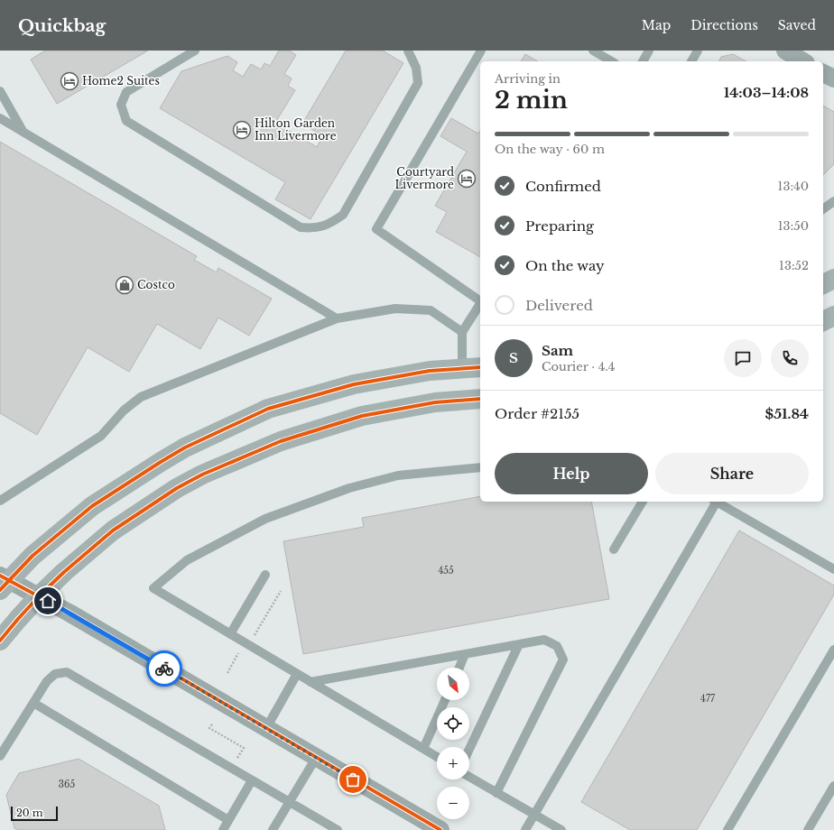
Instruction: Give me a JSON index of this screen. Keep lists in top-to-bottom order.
{
  "places": {
    "hotel": ["Home2 Suites", "Hilton Garden Inn Livermore", "Courtyard Livermore"],
    "shop": ["Costco"]
  },
  "house_numbers": ["455", "477", "365"],
  "scale_bar": "20 m",
  "north": "bottom right",
  "page": {
    "header": "Quickbag",
    "nav": ["Map", "Directions", "Saved"],
    "heading": ["2 min", "Arriving in", "14:03–14:08"],
    "panel": [
      "Sam",
      "Courier · 4.4",
      "Order #2155",
      "$51.84"
    ],
    "bar": "On the way · 60 m",
    "list": [
      ["Confirmed", "13:40"],
      ["Preparing", "13:50"],
      ["On the way", "13:52"],
      "Delivered"
    ],
    "round": "S",
    "buttons": ["Help", "Share"],
    "map_buttons": ["+", "−"],
    "scale": "20 m"
  }
}
